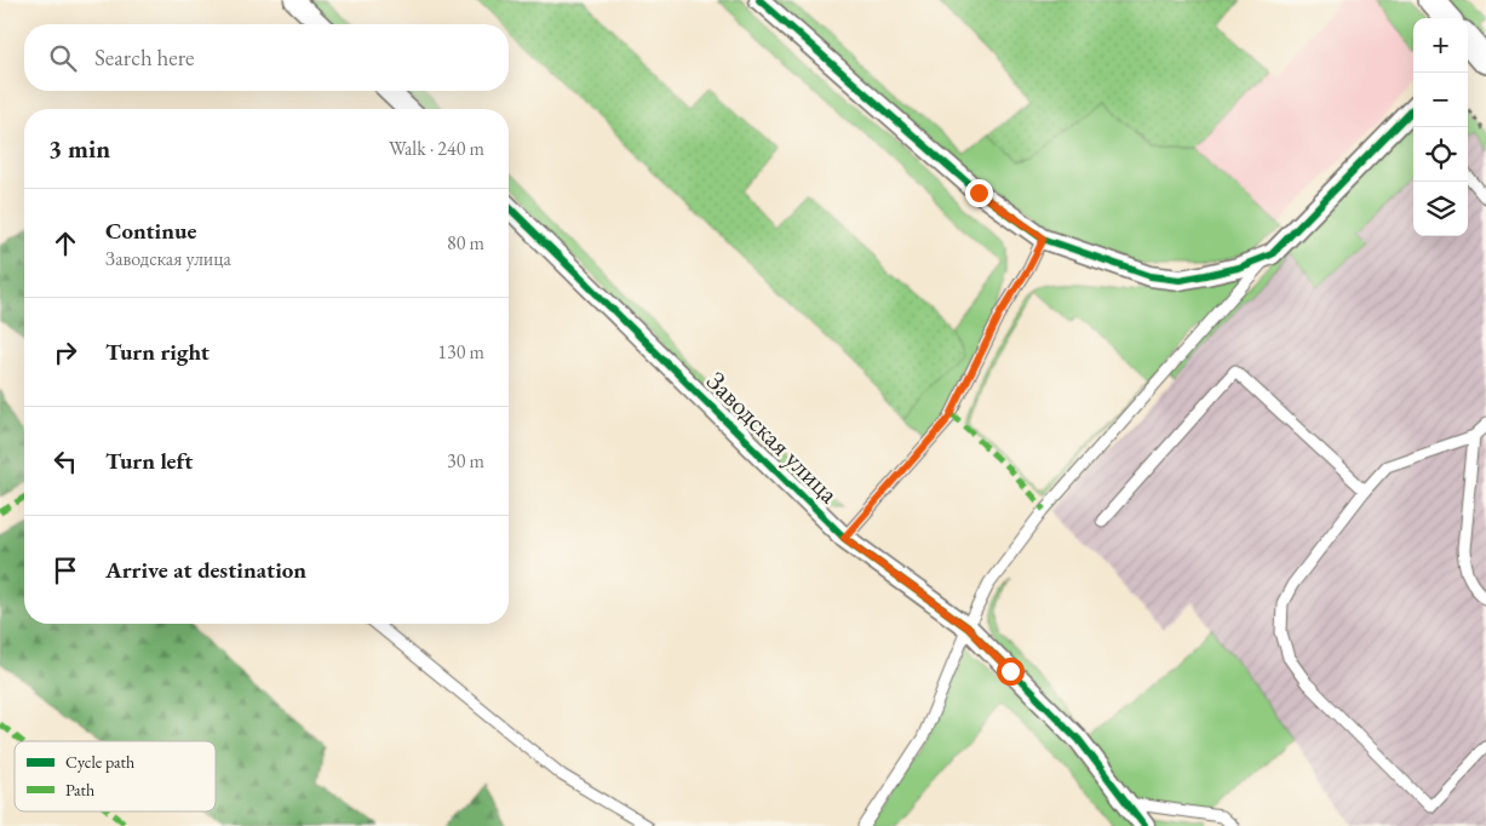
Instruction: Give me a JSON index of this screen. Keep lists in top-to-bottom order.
{
  "streets": {
    "street": ["Заводская улица"]
  },
  "legend": ["Cycle path", "Path"],
  "page": {
    "map_buttons": ["+", "−"],
    "search": "Search here",
    "heading": ["3 min", "Walk · 240 m"],
    "list": [
      ["Continue", "Заводская улица", "80 m"],
      ["Turn right", "130 m"],
      ["Turn left", "30 m"],
      "Arrive at destination"
    ]
  }
}
